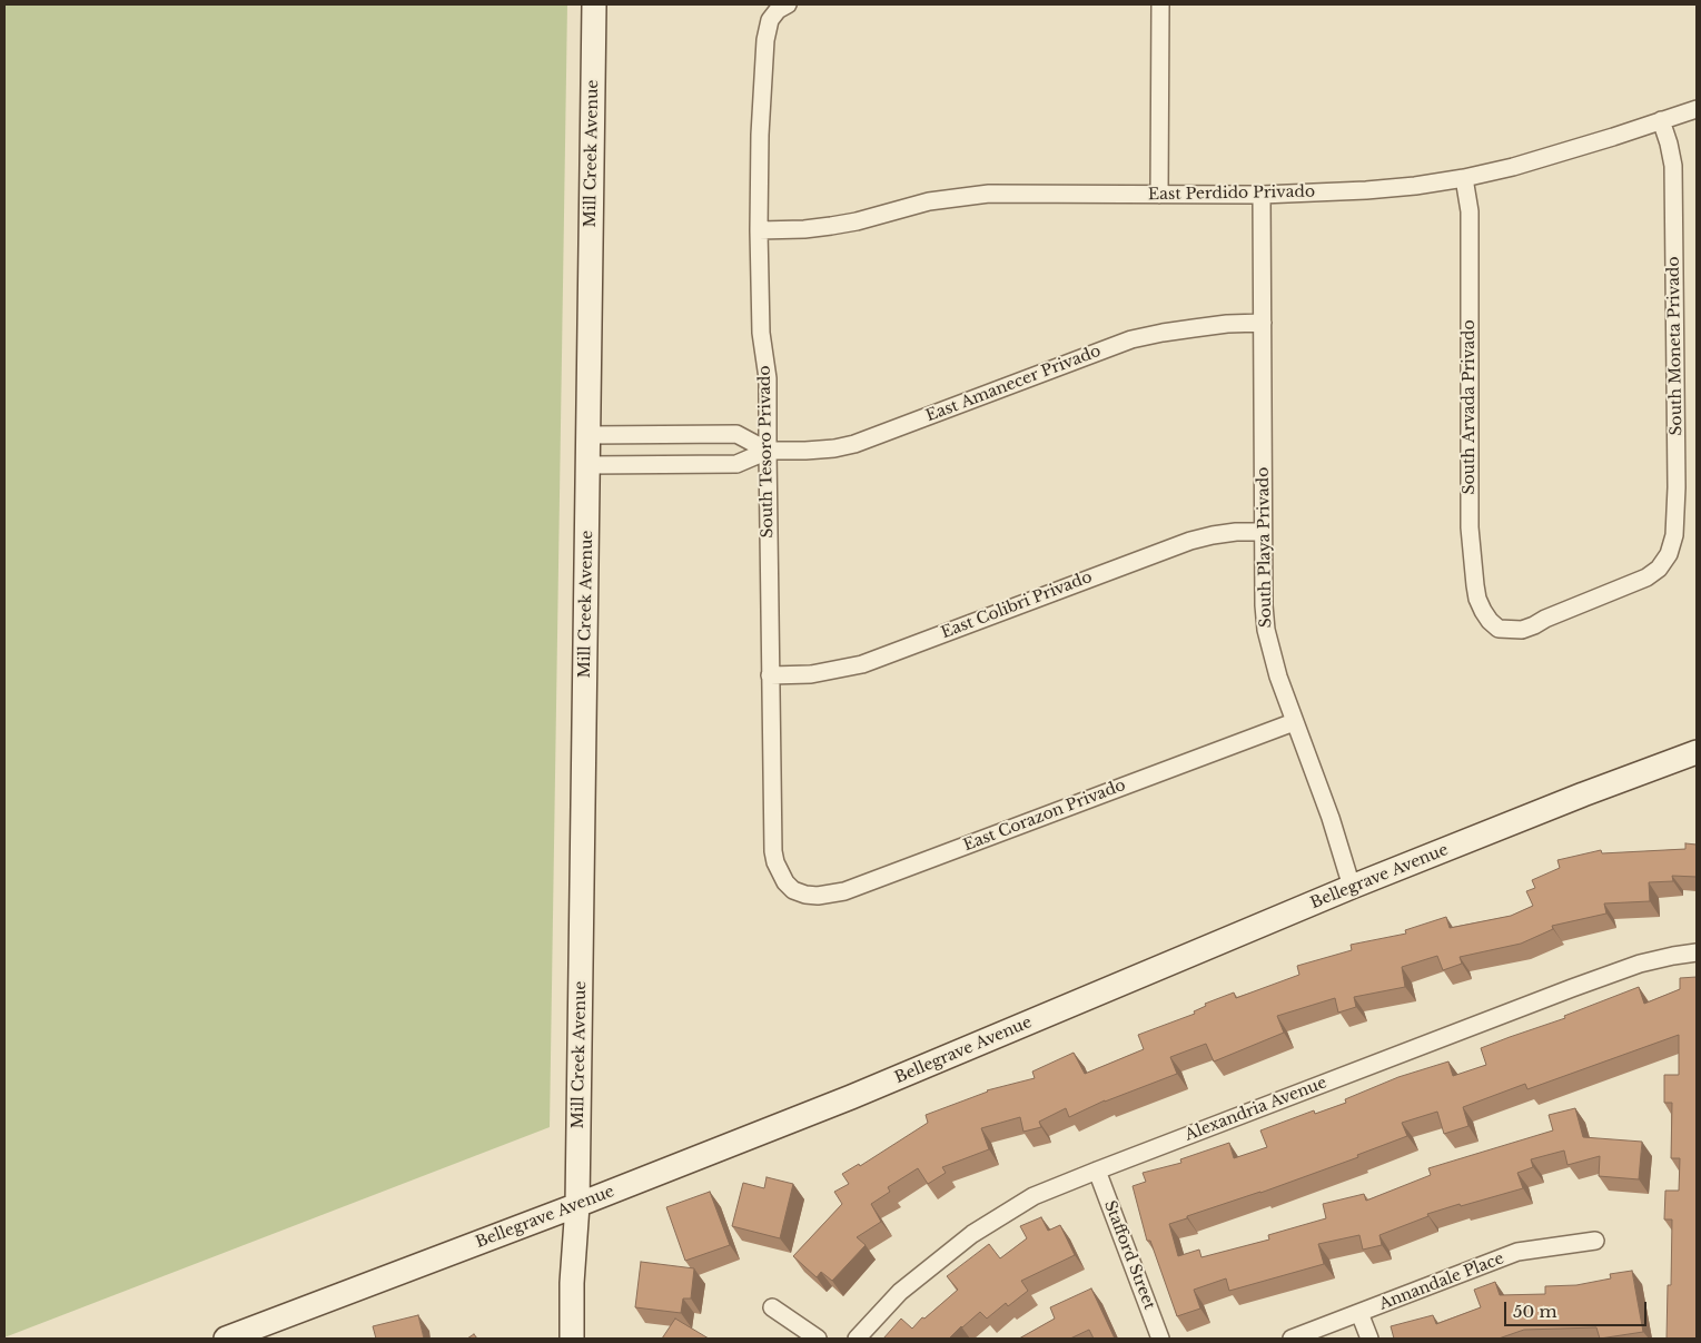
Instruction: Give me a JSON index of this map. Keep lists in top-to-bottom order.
{
  "streets": {
    "main road": ["Mill Creek Avenue", "Bellegrave Avenue"],
    "street": [
      "East Perdido Privado",
      "South Moneta Privado",
      "East Amanecer Privado",
      "South Arvada Privado",
      "South Tesoro Privado",
      "South Playa Privado",
      "East Colibri Privado",
      "East Corazon Privado",
      "Alexandria Avenue",
      "Stafford Street",
      "Annandale Place"
    ]
  },
  "crossings": [
    ["Mill Creek Avenue", "East Amanecer Privado"],
    ["Mill Creek Avenue", "Bellegrave Avenue"],
    ["East Perdido Privado", "South Moneta Privado"],
    ["East Perdido Privado", "South Arvada Privado"],
    ["East Perdido Privado", "South Tesoro Privado"],
    ["East Perdido Privado", "South Playa Privado"],
    ["South Moneta Privado", "South Arvada Privado"],
    ["East Amanecer Privado", "South Tesoro Privado"],
    ["East Amanecer Privado", "South Playa Privado"],
    ["South Tesoro Privado", "East Colibri Privado"],
    ["South Tesoro Privado", "East Corazon Privado"],
    ["South Playa Privado", "East Colibri Privado"],
    ["South Playa Privado", "East Corazon Privado"],
    ["South Playa Privado", "Bellegrave Avenue"],
    ["Alexandria Avenue", "Stafford Street"]
  ],
  "scale_bar": "50 m"
}
